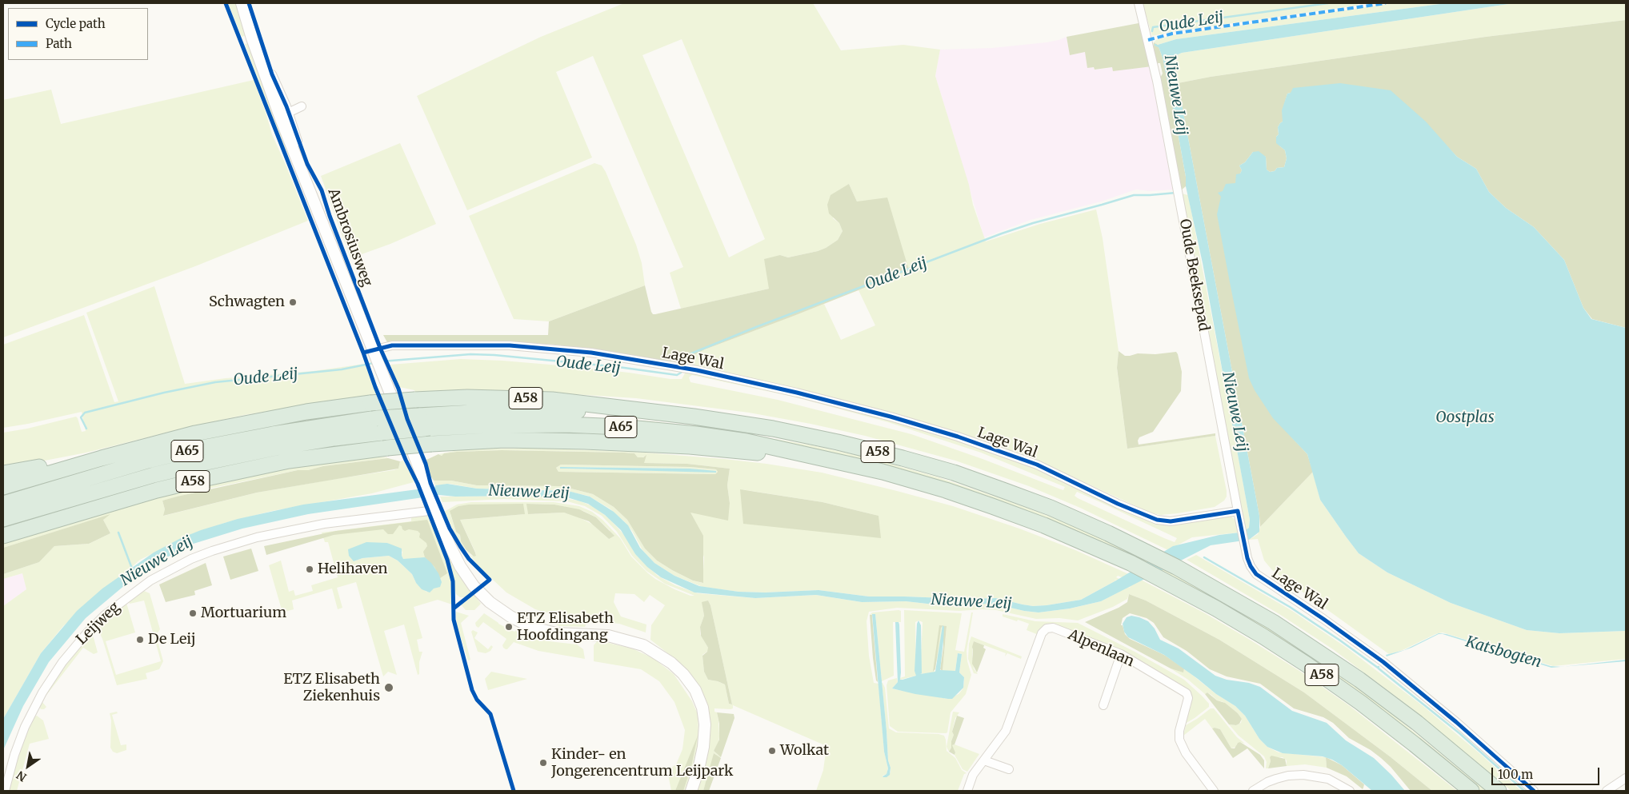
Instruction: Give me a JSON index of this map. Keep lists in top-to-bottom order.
{
  "streets": {
    "highway": ["A58", "A65"],
    "street": [
      "Ambrosiusweg",
      "Oude Beeksepad",
      "Lage Wal",
      "Leijweg",
      "Alpenlaan"
    ]
  },
  "crossings": [
    ["Ambrosiusweg", "Lage Wal"],
    ["Ambrosiusweg", "Leijweg"],
    ["Oude Beeksepad", "Lage Wal"],
    ["A58", "A65"]
  ],
  "water": [
    "Oude Leij",
    "Nieuwe Leij",
    "Oostplas",
    "Katsbogten"
  ],
  "places": [
    "Schwagten",
    "Helihaven",
    "Mortuarium",
    "ETZ Elisabeth Hoofdingang",
    "De Leij",
    "ETZ Elisabeth Ziekenhuis",
    "Wolkat",
    "Kinder- en Jongerencentrum Leijpark"
  ],
  "legend": ["Cycle path", "Path"],
  "scale_bar": "100 m",
  "north": "bottom left"
}
